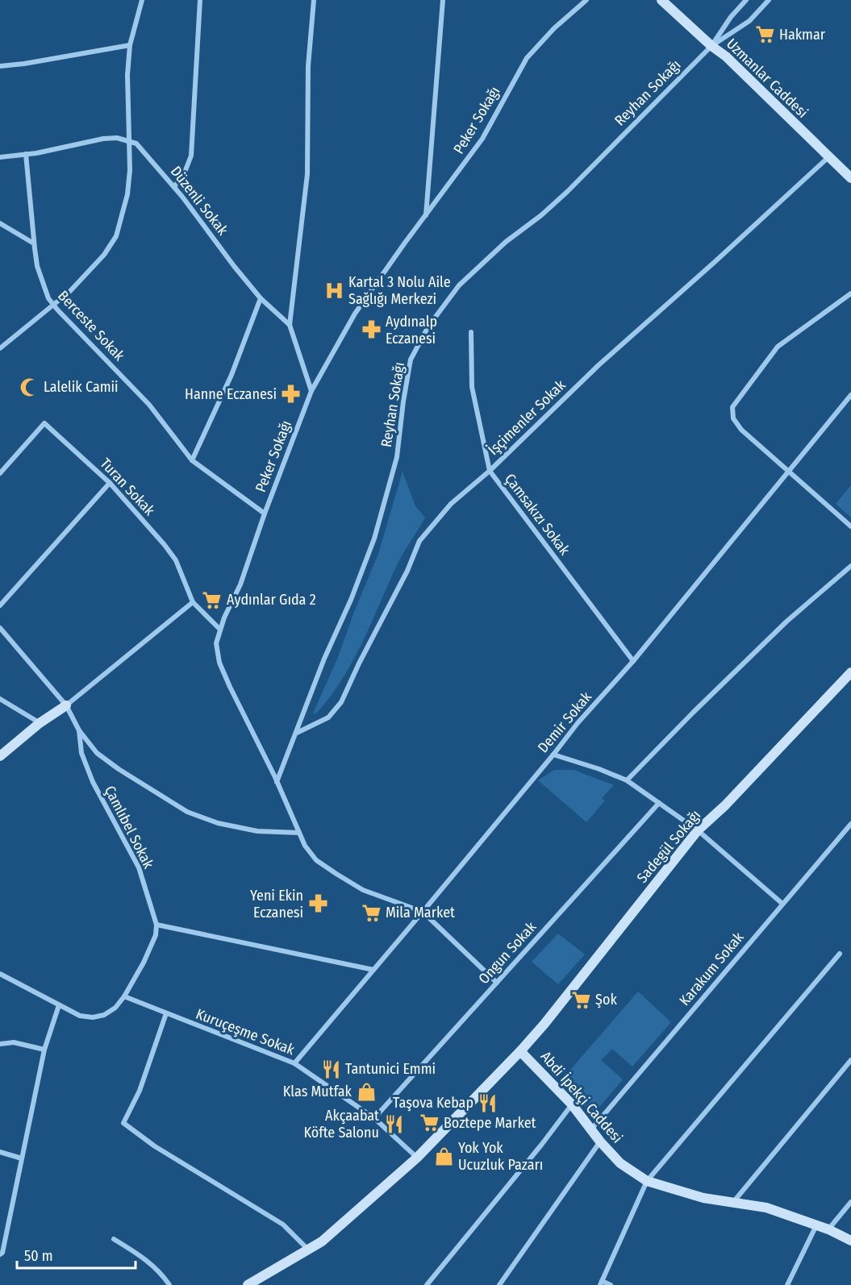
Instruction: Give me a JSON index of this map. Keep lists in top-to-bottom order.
{
  "streets": {
    "street": [
      "Uzmanlar Caddesi",
      "Reyhan Sokağı",
      "Peker Sokağı",
      "Düzenli Sokak",
      "Berceste Sokak",
      "İşçimenler Sokak",
      "Turan Sokak",
      "Çamsakızı Sokak",
      "Demir Sokak",
      "Çamlıbel Sokak",
      "Sadegül Sokağı",
      "Ongun Sokak",
      "Karakum Sokak",
      "Kuruçeşme Sokak",
      "Abdi İpekçi Caddesi"
    ]
  },
  "crossings": [
    ["Uzmanlar Caddesi", "Reyhan Sokağı"],
    ["Uzmanlar Caddesi", "İşçimenler Sokak"],
    ["Reyhan Sokağı", "Peker Sokağı"],
    ["Reyhan Sokağı", "İşçimenler Sokak"],
    ["Peker Sokağı", "Berceste Sokak"],
    ["Peker Sokağı", "Turan Sokak"],
    ["Peker Sokağı", "Demir Sokak"],
    ["İşçimenler Sokak", "Çamsakızı Sokak"],
    ["Çamsakızı Sokak", "Demir Sokak"],
    ["Demir Sokak", "Kuruçeşme Sokak"],
    ["Sadegül Sokağı", "Abdi İpekçi Caddesi"],
    ["Ongun Sokak", "Kuruçeşme Sokak"],
    ["Karakum Sokak", "Abdi İpekçi Caddesi"],
    ["Kuruçeşme Sokak", "Abdi İpekçi Caddesi"]
  ],
  "places": {
    "supermarket": [
      "Hakmar",
      "Aydınlar Gıda 2",
      "Mila Market",
      "Şok",
      "Boztepe Market"
    ],
    "hospital": ["Kartal 3 Nolu Aile Sağlığı Merkezi"],
    "pharmacy": ["Aydınalp Eczanesi", "Hanne Eczanesi", "Yeni Ekin Eczanesi"],
    "mosque": ["Lalelik Camii"],
    "restaurant": ["Tantunici Emmi", "Taşova Kebap", "Akçaabat Köfte Salonu"],
    "shop": ["Klas Mutfak", "Yok Yok Ucuzluk Pazarı"]
  },
  "scale_bar": "50 m"
}
